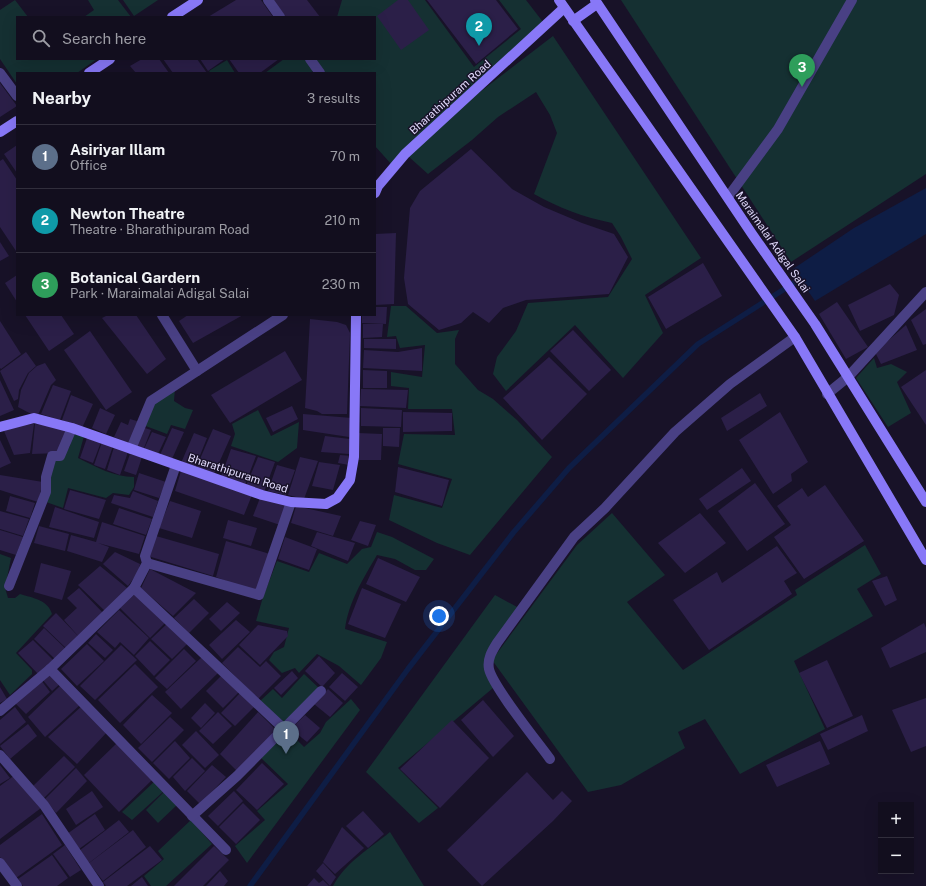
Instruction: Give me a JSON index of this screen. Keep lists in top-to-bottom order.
{
  "streets": {
    "main road": ["Bharathipuram Road", "Maraimalai Adigal Salai"]
  },
  "page": {
    "pins": ["2", "3", "1"],
    "search": "Search here",
    "heading": ["Nearby", "3 results"],
    "list": [
      {
        "mark": "1",
        "name": "Asiriyar Illam",
        "note": "Office",
        "value": "70 m"
      },
      {
        "mark": "2",
        "name": "Newton Theatre",
        "note": "Theatre · Bharathipuram Road",
        "value": "210 m"
      },
      {
        "mark": "3",
        "name": "Botanical Gardern",
        "note": "Park · Maraimalai Adigal Salai",
        "value": "230 m"
      }
    ],
    "map_buttons": ["+", "−"]
  }
}
